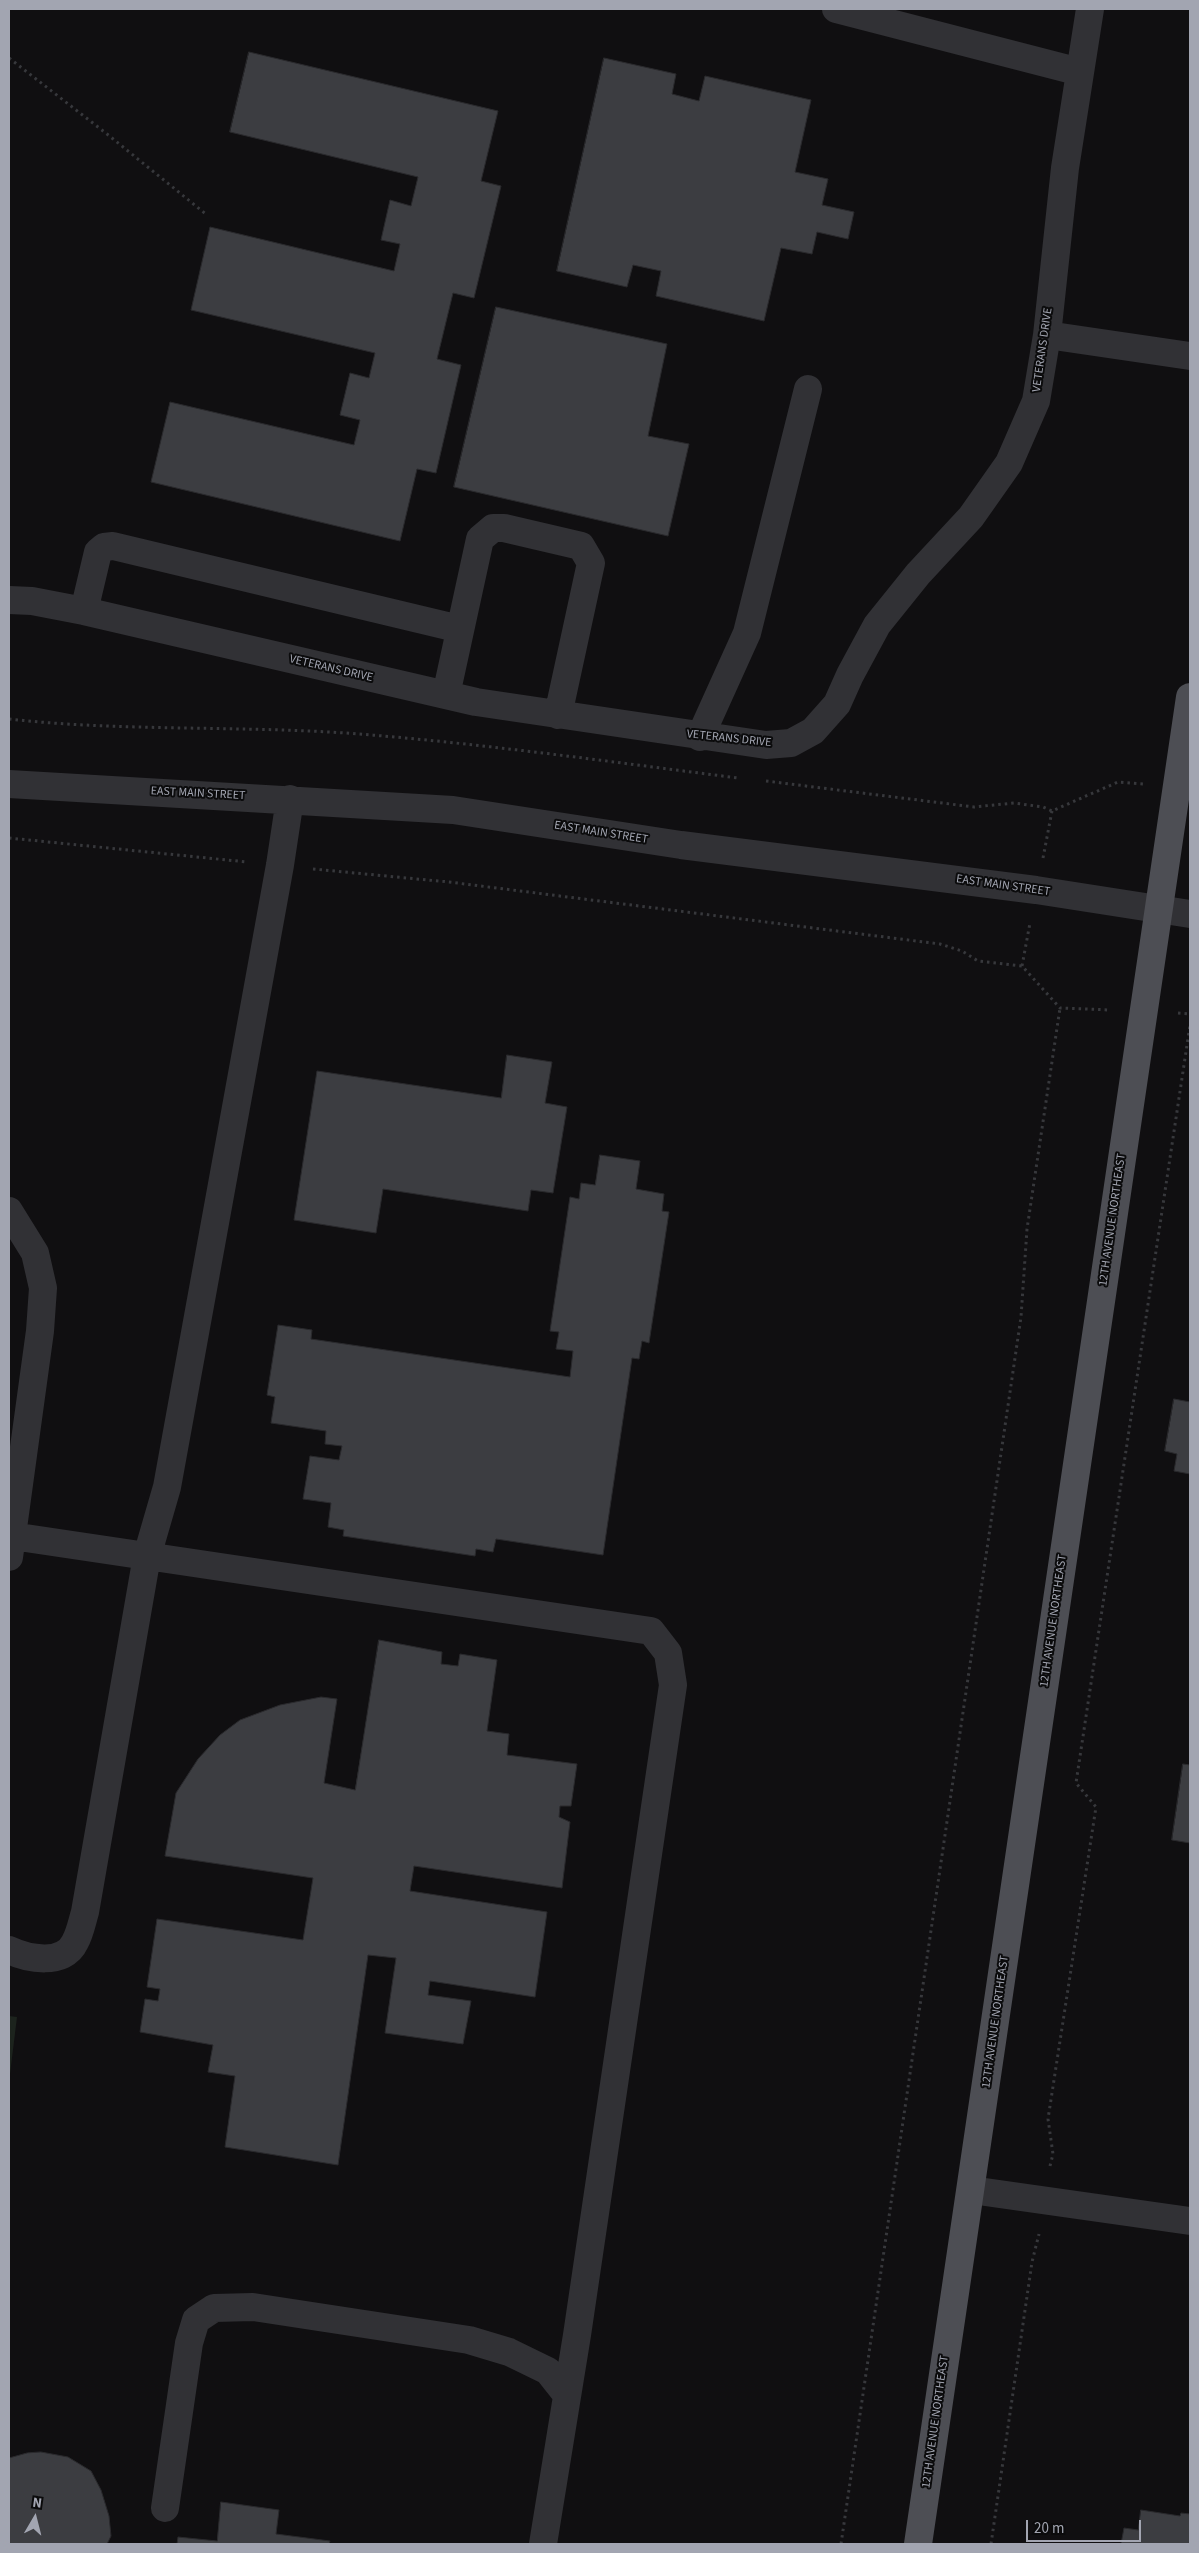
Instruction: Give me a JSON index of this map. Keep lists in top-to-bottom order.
{
  "streets": {
    "main road": ["12TH AVENUE NORTHEAST"],
    "street": ["VETERANS DRIVE", "EAST MAIN STREET"]
  },
  "crossings": [
    ["EAST MAIN STREET", "12TH AVENUE NORTHEAST"]
  ],
  "scale_bar": "20 m",
  "north": "top"
}
